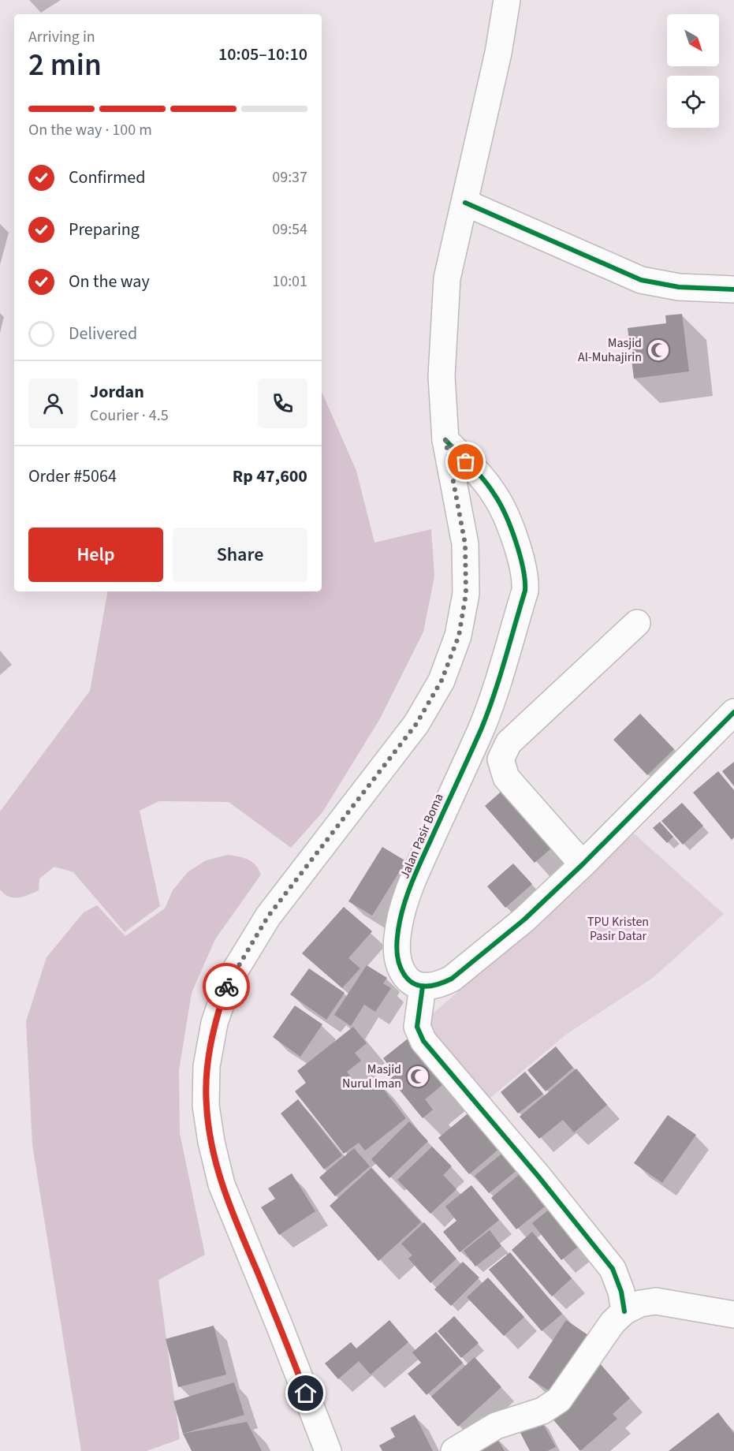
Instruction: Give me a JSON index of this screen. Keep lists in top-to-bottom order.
{
  "streets": {
    "main road": ["Jalan Pasir Boma"]
  },
  "parks": ["TPU Kristen Pasir Datar"],
  "places": {
    "mosque": ["Masjid Al-Muhajirin", "Masjid Nurul Iman"]
  },
  "north": "bottom right",
  "page": {
    "heading": ["2 min", "Arriving in", "10:05–10:10"],
    "panel": [
      "Jordan",
      "Courier · 4.5",
      "Order #5064",
      "Rp 47,600"
    ],
    "bar": "On the way · 100 m",
    "list": [
      ["Confirmed", "09:37"],
      ["Preparing", "09:54"],
      ["On the way", "10:01"],
      "Delivered"
    ],
    "buttons": ["Help", "Share"]
  }
}
